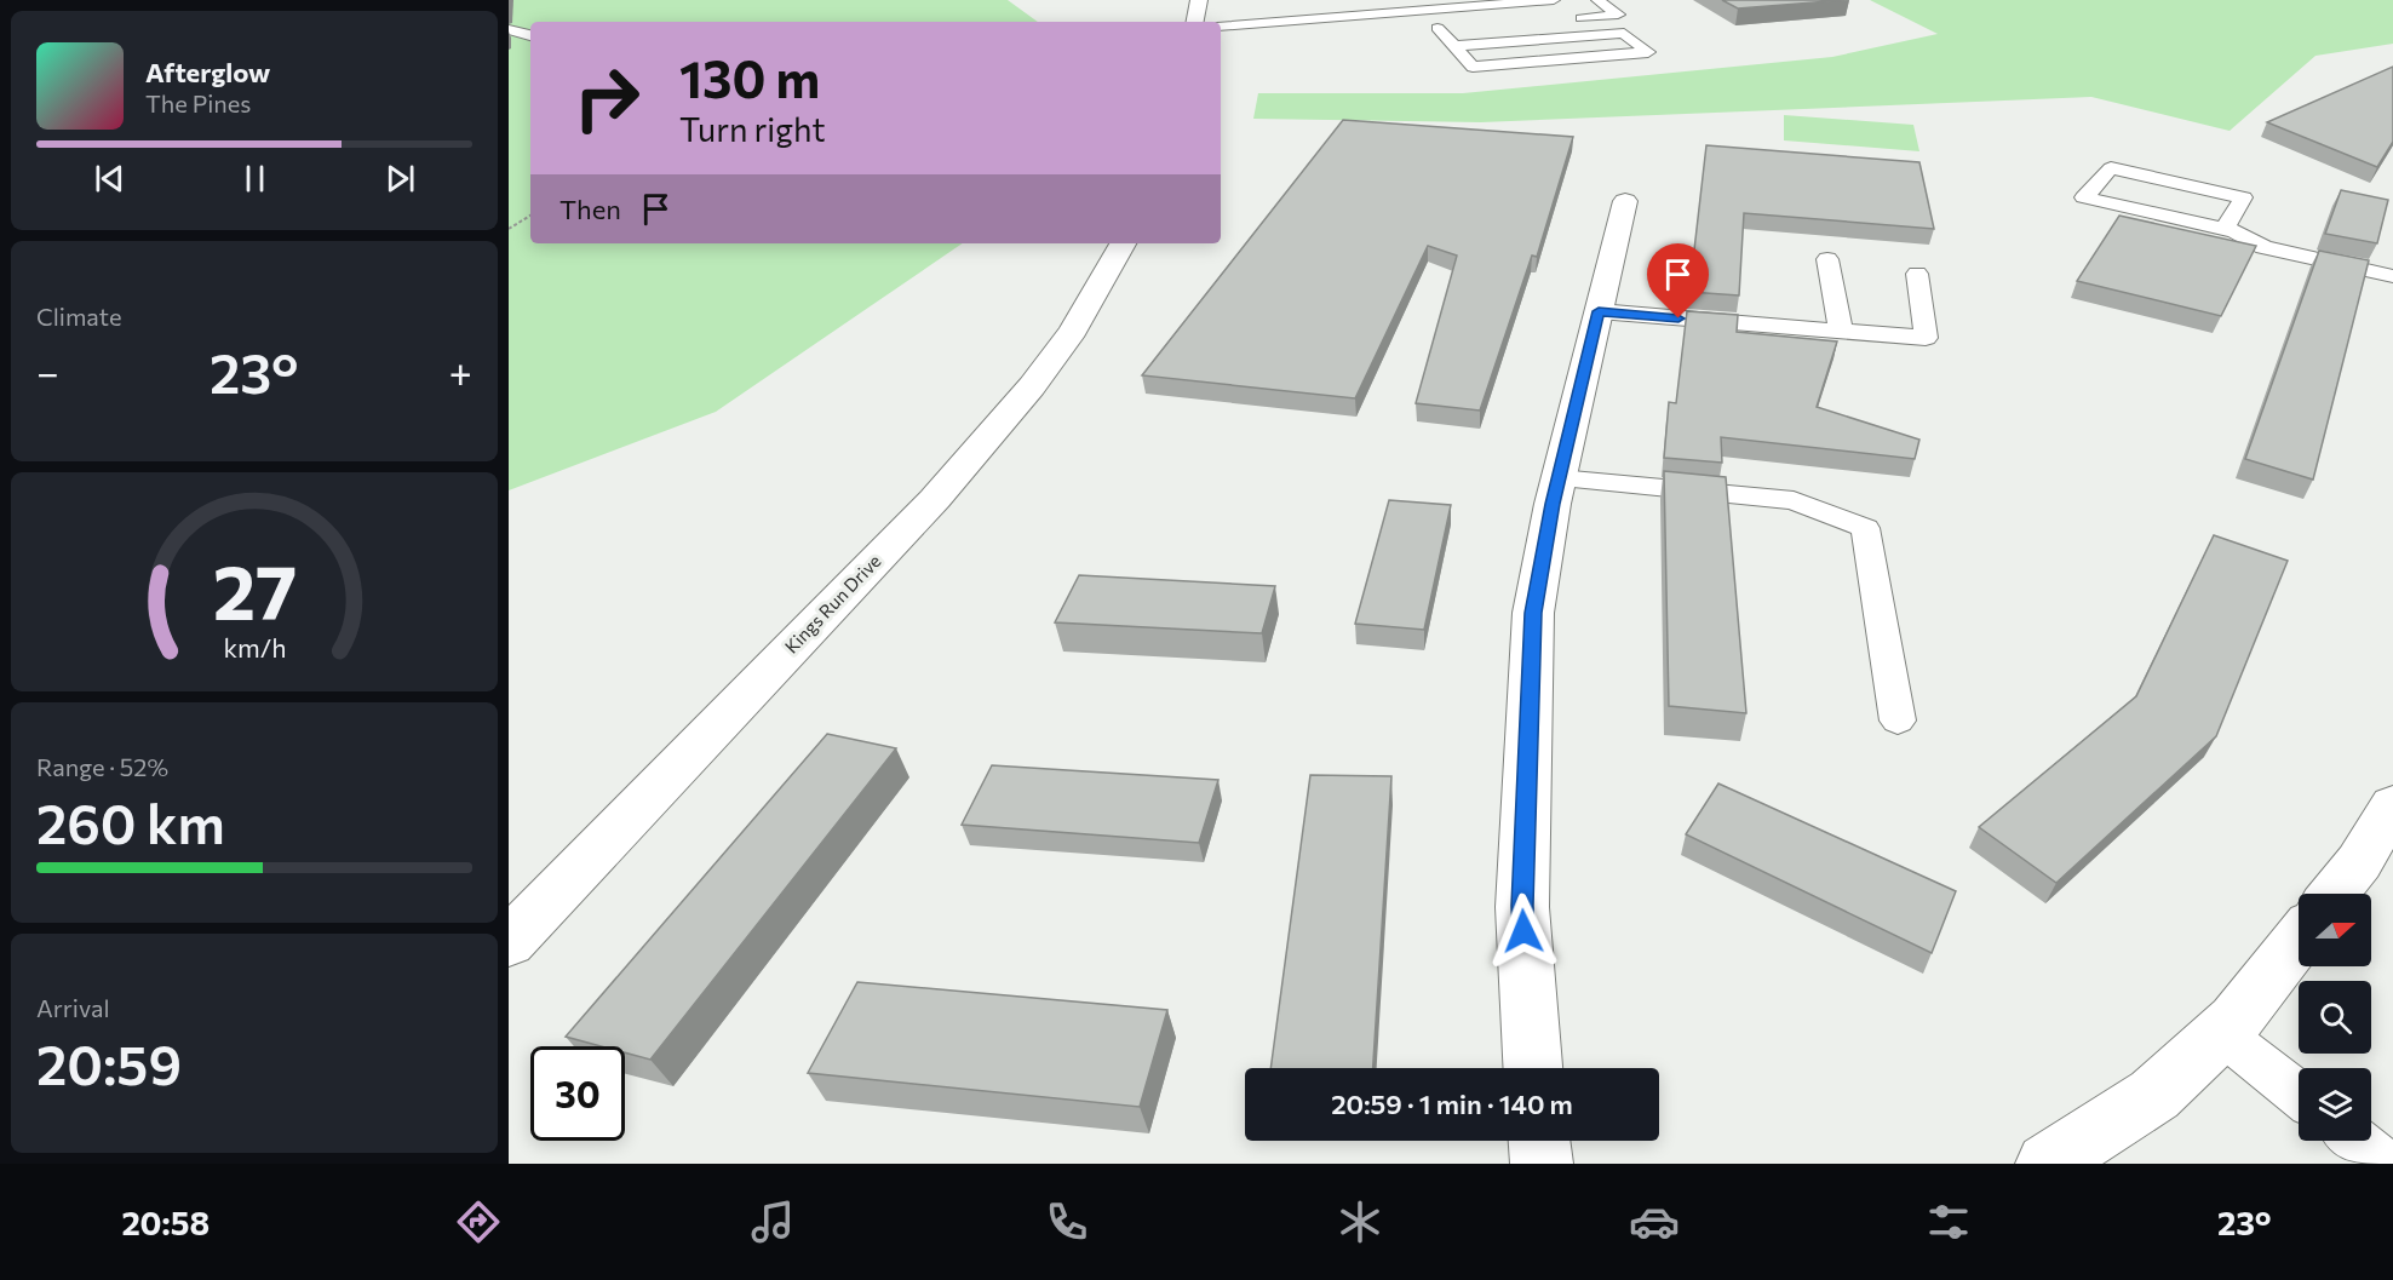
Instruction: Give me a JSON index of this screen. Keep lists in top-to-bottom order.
{
  "streets": {
    "street": ["Kings Run Drive"]
  },
  "north": "right",
  "page": {
    "turn": ["130 m", "Turn right"],
    "song": ["Afterglow", "The Pines"],
    "then": "Then",
    "tile": [
      "Climate",
      ["Range · 52%", "260 km"],
      ["Arrival", "20:59"]
    ],
    "heat": ["−", "23°", "+"],
    "limit": "30",
    "trip": "20:59 · 1 min · 140 m",
    "tabs": ["20:58", "23°"],
    "gauge": ["27", "km/h"]
  }
}
